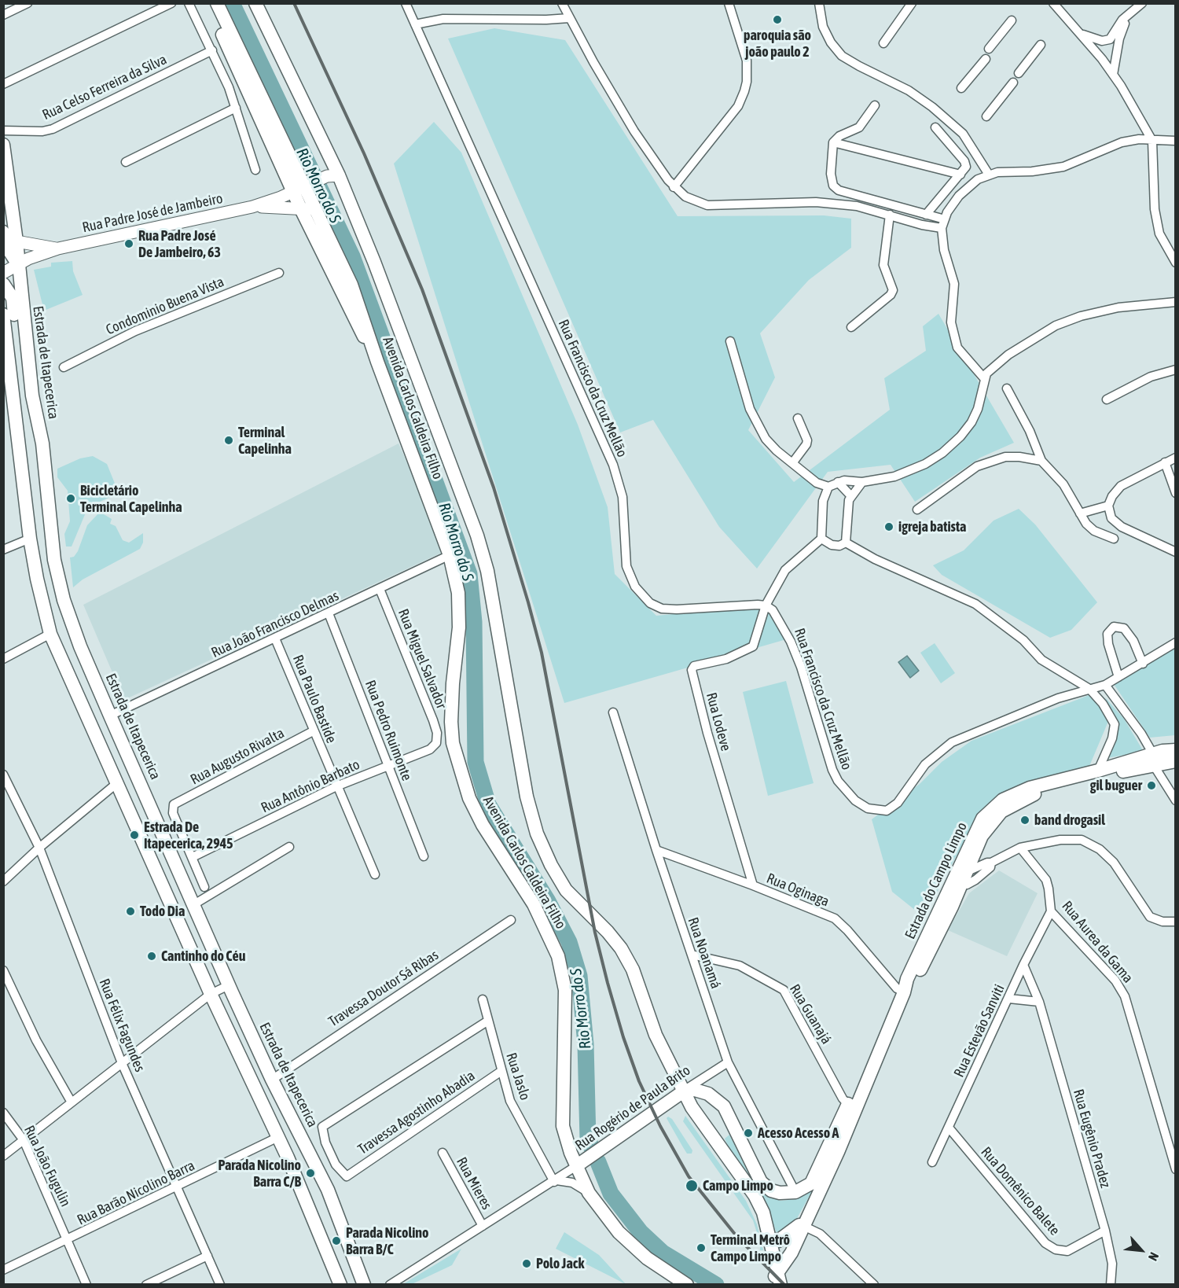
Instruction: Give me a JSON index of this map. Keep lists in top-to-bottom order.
{
  "streets": {
    "main road": [
      "Rua Padre José de Jambeiro",
      "Estrada de Itapecerica",
      "Avenida Carlos Caldeira Filho",
      "Estrada do Campo Limpo",
      "Rua Rogério de Paula Brito"
    ],
    "street": [
      "Rua Celso Ferreira da Silva",
      "Condominio Buena Vista",
      "Rua Francisco da Cruz Mellão",
      "Rua João Francisco Delmas",
      "Rua Miguel Salvador",
      "Rua Paulo Bastide",
      "Rua Lodeve",
      "Rua Pedro Ruimonte",
      "Rua Augusto Rivalta",
      "Rua Antônio Barbato",
      "Rua Oginaga",
      "Rua Aurea da Gama",
      "Rua Noanamá",
      "Travessa Doutor Sá Ribas",
      "Rua Guanajá",
      "Rua Félix Fagundes",
      "Rua Estevão Sanviti",
      "Rua Jaslo",
      "Travessa Agostinho Abadia",
      "Rua Eugênio Pradez",
      "Rua João Fugulin",
      "Rua Mieres",
      "Rua Domênico Balete",
      "Rua Barão Nicolino Barra"
    ]
  },
  "crossings": [
    ["Rua Padre José de Jambeiro", "Estrada de Itapecerica"],
    ["Rua Padre José de Jambeiro", "Avenida Carlos Caldeira Filho"],
    ["Estrada de Itapecerica", "Rua João Francisco Delmas"],
    ["Estrada de Itapecerica", "Travessa Doutor Sá Ribas"],
    ["Rua Francisco da Cruz Mellão", "Rua Lodeve"],
    ["Avenida Carlos Caldeira Filho", "Rua João Francisco Delmas"],
    ["Avenida Carlos Caldeira Filho", "Estrada do Campo Limpo"],
    ["Avenida Carlos Caldeira Filho", "Rua Rogério de Paula Brito"],
    ["Rua João Francisco Delmas", "Rua Miguel Salvador"],
    ["Rua João Francisco Delmas", "Rua Paulo Bastide"],
    ["Rua João Francisco Delmas", "Rua Pedro Ruimonte"],
    ["Rua Miguel Salvador", "Rua Antônio Barbato"],
    ["Rua Paulo Bastide", "Rua Augusto Rivalta"],
    ["Rua Paulo Bastide", "Rua Antônio Barbato"],
    ["Rua Lodeve", "Rua Oginaga"],
    ["Rua Pedro Ruimonte", "Rua Antônio Barbato"],
    ["Rua Augusto Rivalta", "Rua Antônio Barbato"],
    ["Estrada do Campo Limpo", "Rua Oginaga"],
    ["Estrada do Campo Limpo", "Rua Guanajá"],
    ["Rua Oginaga", "Rua Noanamá"],
    ["Rua Aurea da Gama", "Rua Estevão Sanviti"],
    ["Rua Noanamá", "Rua Guanajá"],
    ["Rua Noanamá", "Rua Rogério de Paula Brito"],
    ["Rua Félix Fagundes", "Rua Barão Nicolino Barra"],
    ["Rua Estevão Sanviti", "Rua Eugênio Pradez"],
    ["Rua Estevão Sanviti", "Rua Domênico Balete"],
    ["Rua Jaslo", "Rua Rogério de Paula Brito"],
    ["Rua Jaslo", "Travessa Agostinho Abadia"],
    ["Rua Rogério de Paula Brito", "Rua Mieres"],
    ["Rua Eugênio Pradez", "Rua Domênico Balete"],
    ["Rua João Fugulin", "Rua Barão Nicolino Barra"]
  ],
  "water": ["Rio Morro do S"],
  "places": [
    "paroquia são joão paulo 2",
    "Rua Padre José De Jambeiro, 63",
    "Terminal Capelinha",
    "Bicicletário Terminal Capelinha",
    "igreja batista",
    "gil buguer",
    "band drogasil",
    "Estrada De Itapecerica, 2945",
    "Todo Dia",
    "Cantinho do Céu",
    "Acesso Acesso A",
    "Parada Nicolino Barra C/B",
    "Campo Limpo",
    "Parada Nicolino Barra B/C",
    "Terminal Metrô Campo Limpo",
    "Polo Jack"
  ],
  "north": "bottom right"
}
